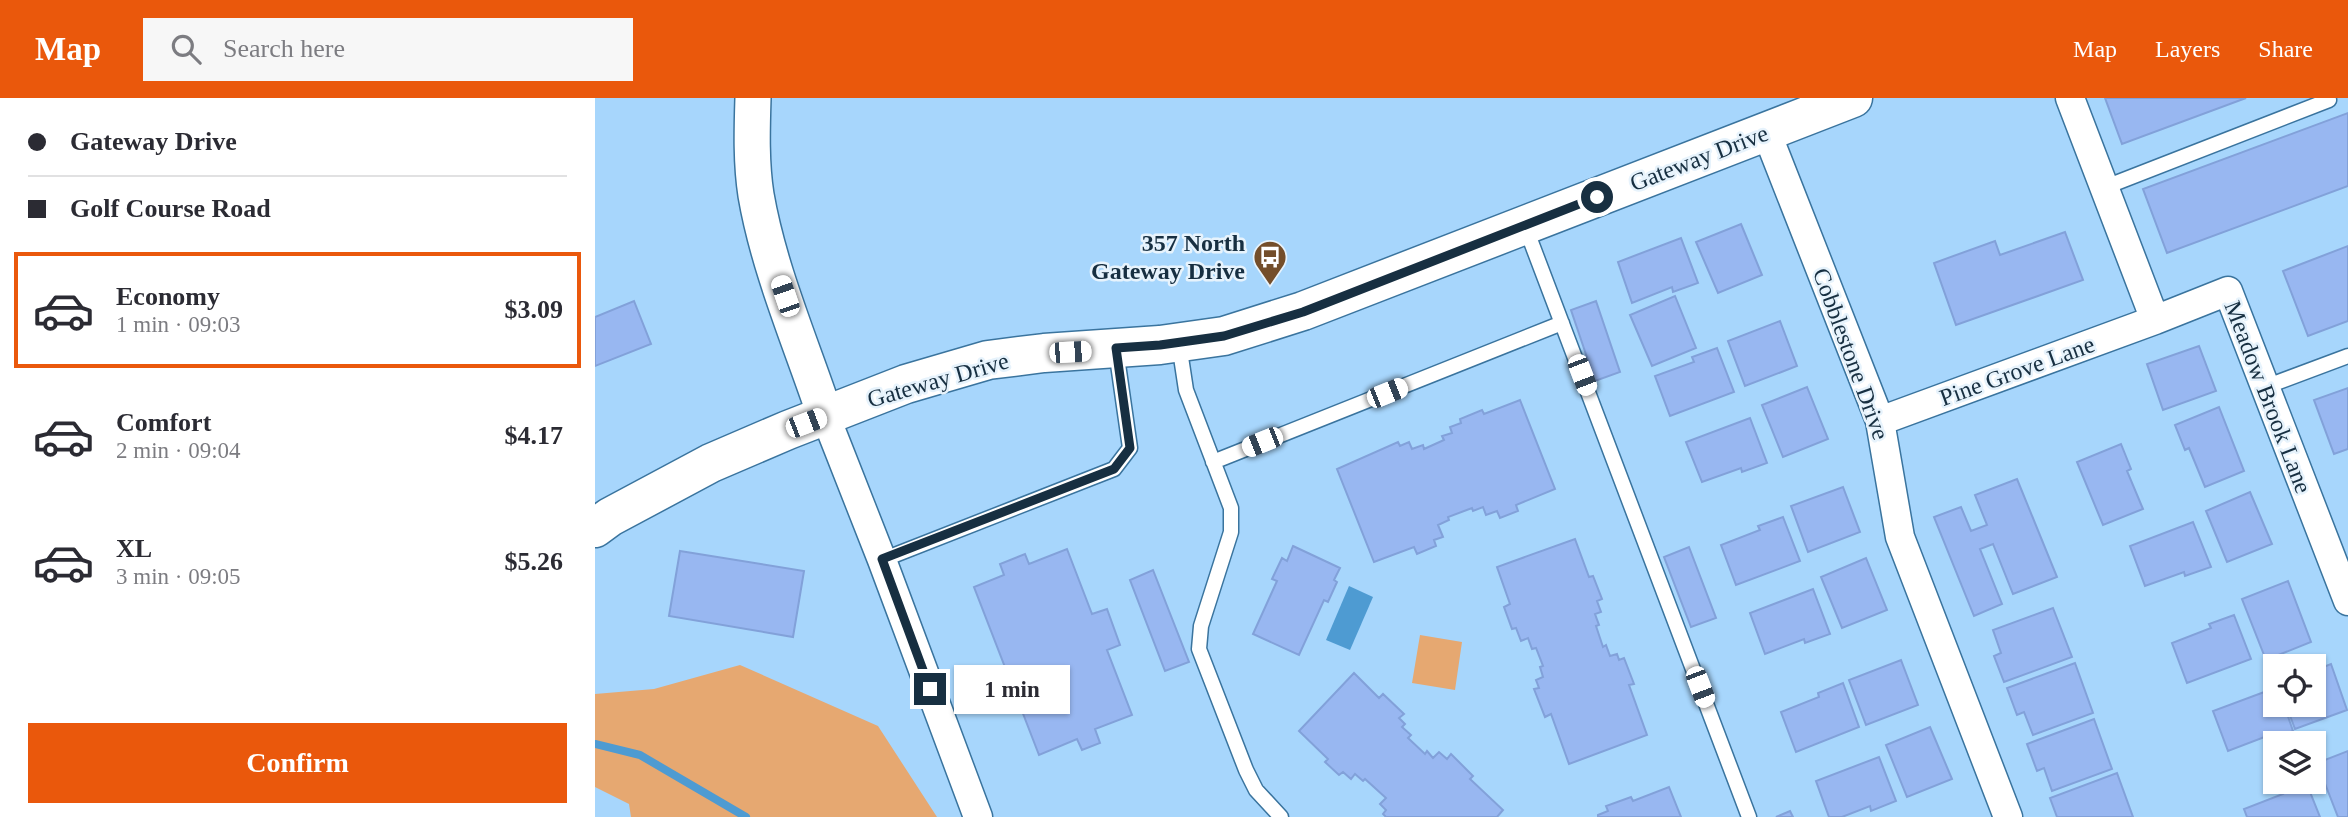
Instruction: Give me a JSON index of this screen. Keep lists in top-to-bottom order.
{
  "streets": {
    "main road": ["Gateway Drive"],
    "street": ["Cobblestone Drive", "Pine Grove Lane", "Meadow Brook Lane"]
  },
  "crossings": [
    ["Gateway Drive", "Cobblestone Drive"],
    ["Cobblestone Drive", "Pine Grove Lane"],
    ["Pine Grove Lane", "Meadow Brook Lane"]
  ],
  "places": {
    "bus stop": ["357 North Gateway Drive"]
  },
  "page": {
    "header": "Map",
    "search": "Search here",
    "nav": ["Map", "Layers", "Share"],
    "banner": ["Gateway Drive", "Golf Course Road"],
    "list": [
      {
        "name": "Economy",
        "note": "1 min · 09:03",
        "value": "$3.09"
      },
      {
        "name": "Comfort",
        "note": "2 min · 09:04",
        "value": "$4.17"
      },
      {
        "name": "XL",
        "note": "3 min · 09:05",
        "value": "$5.26"
      }
    ],
    "bubble": "1 min",
    "buttons": "Confirm"
  }
}
